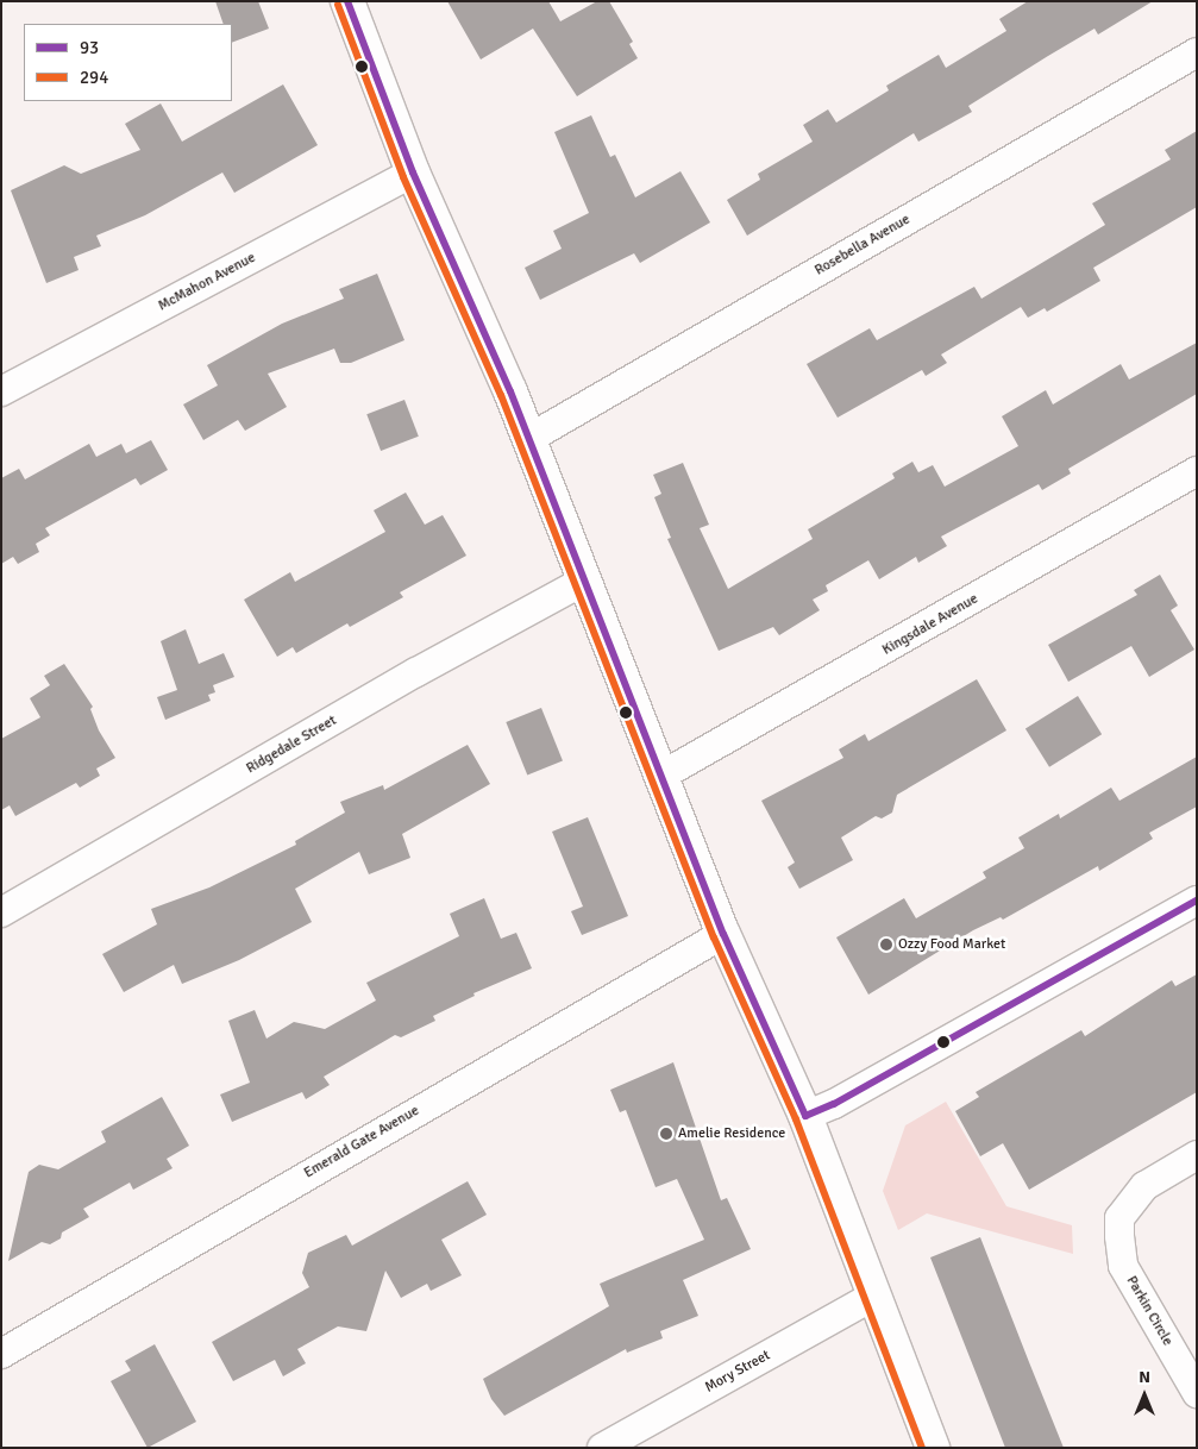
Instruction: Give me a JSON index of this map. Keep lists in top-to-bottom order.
{
  "streets": {
    "street": [
      "Rosebella Avenue",
      "McMahon Avenue",
      "Kingsdale Avenue",
      "Ridgedale Street",
      "Emerald Gate Avenue",
      "Parkin Circle",
      "Mory Street"
    ]
  },
  "places": ["Ozzy Food Market", "Amelie Residence"],
  "lines": ["transit line 93", "transit line 294"],
  "legend": ["93", "294"],
  "north": "top"
}
